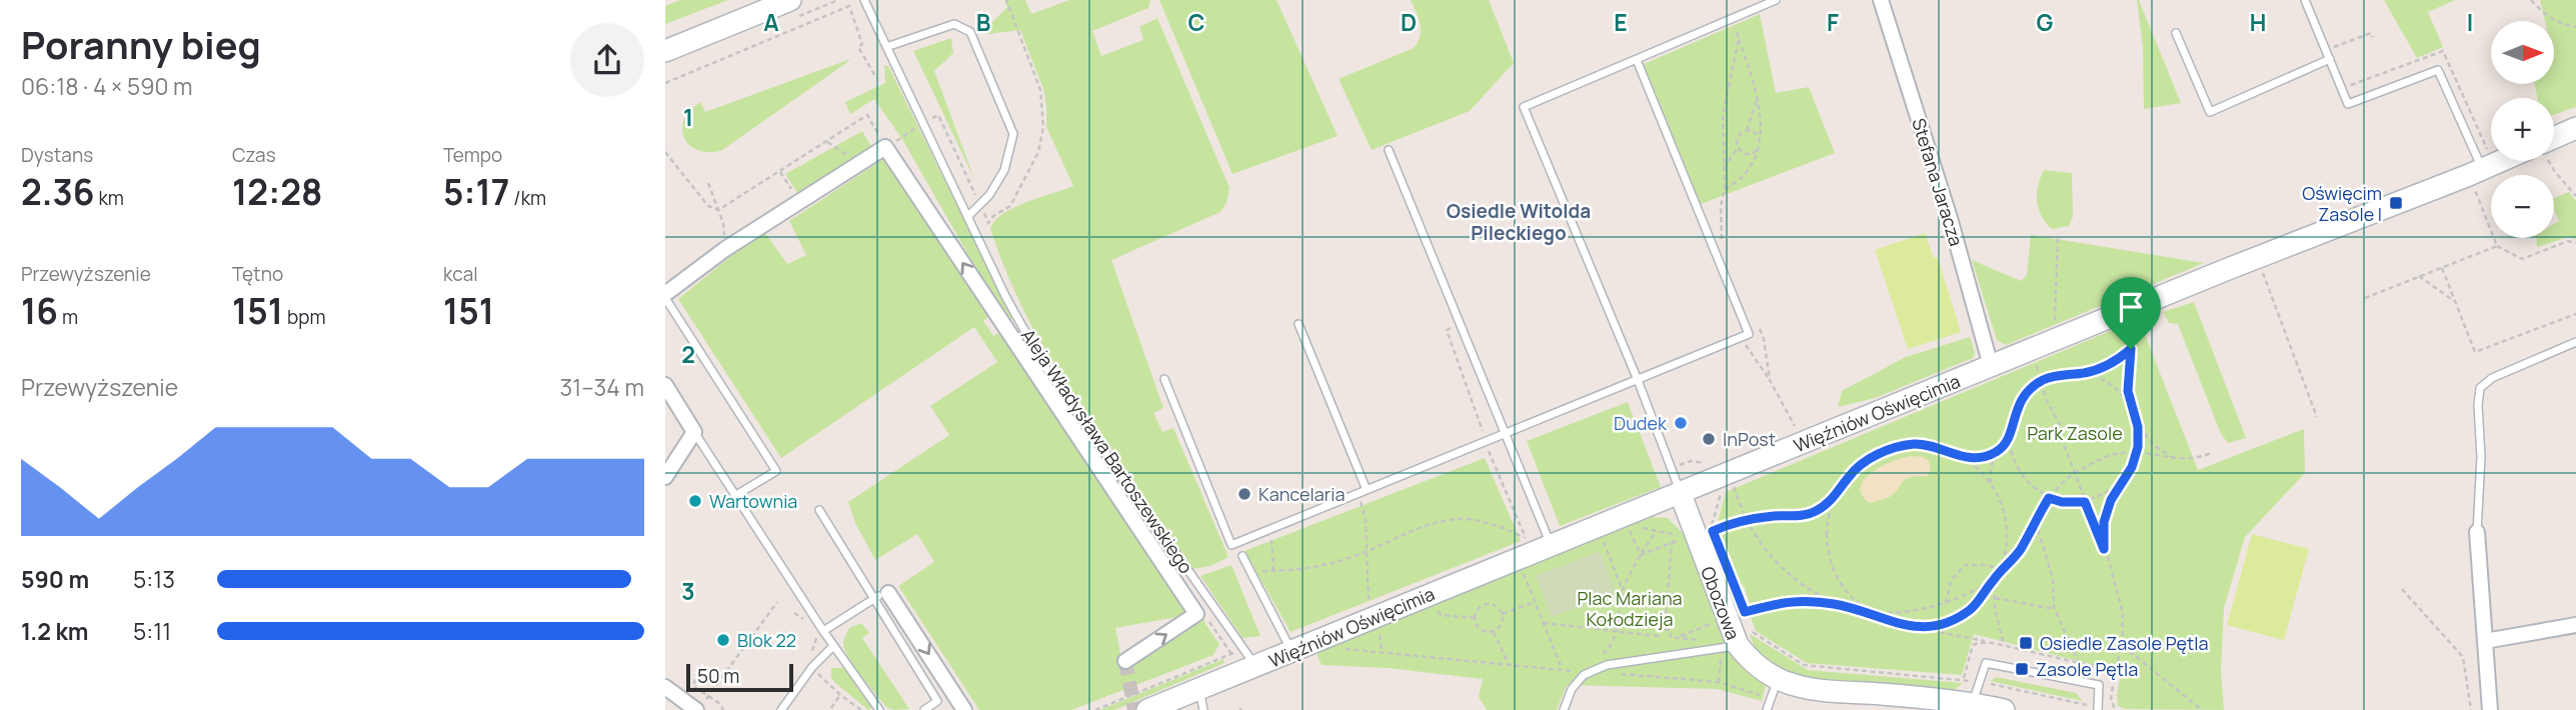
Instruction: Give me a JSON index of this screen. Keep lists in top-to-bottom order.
{
  "streets": {
    "street": ["Stefana Jaracza", "Więźniów Oświęcimia", "Obozowa"],
    "lane": ["Aleja Władysława Bartoszewskiego"]
  },
  "crossings": [
    ["Stefana Jaracza", "Więźniów Oświęcimia"],
    ["Więźniów Oświęcimia", "Aleja Władysława Bartoszewskiego"],
    ["Więźniów Oświęcimia", "Obozowa"]
  ],
  "districts": ["Osiedle Witolda Pileckiego"],
  "parks": ["Park Zasole", "Plac Mariana Kołodzieja"],
  "places": {
    "transit": ["Oświęcim Zasole I", "Osiedle Zasole Pętla", "Zasole Pętla"],
    "other": [
      "Dudek",
      "InPost",
      "Kancelaria",
      "Wartownia",
      "Blok 22"
    ]
  },
  "scale_bar": "50 m",
  "north": "right",
  "page": {
    "heading": ["Poranny bieg", "06:18 · 4 × 590 m"],
    "map_buttons": ["+", "−"],
    "stats": [
      ["Dystans", "2.36 km"],
      ["Czas", "12:28"],
      ["Tempo", "5:17 /km"],
      ["Przewyższenie", "16 m"],
      ["Tętno", "151 bpm"],
      ["kcal", "151"]
    ],
    "chart": ["Przewyższenie", "31–34 m"],
    "list": [
      {
        "name": "590 m",
        "note": "5:13"
      },
      {
        "name": "1.2 km",
        "note": "5:11"
      }
    ],
    "scale": "50 m"
  },
  "grid": {
    "columns": [
      "A",
      "B",
      "C",
      "D",
      "E",
      "F",
      "G",
      "H",
      "I"
    ],
    "rows": ["1", "2", "3"]
  }
}
